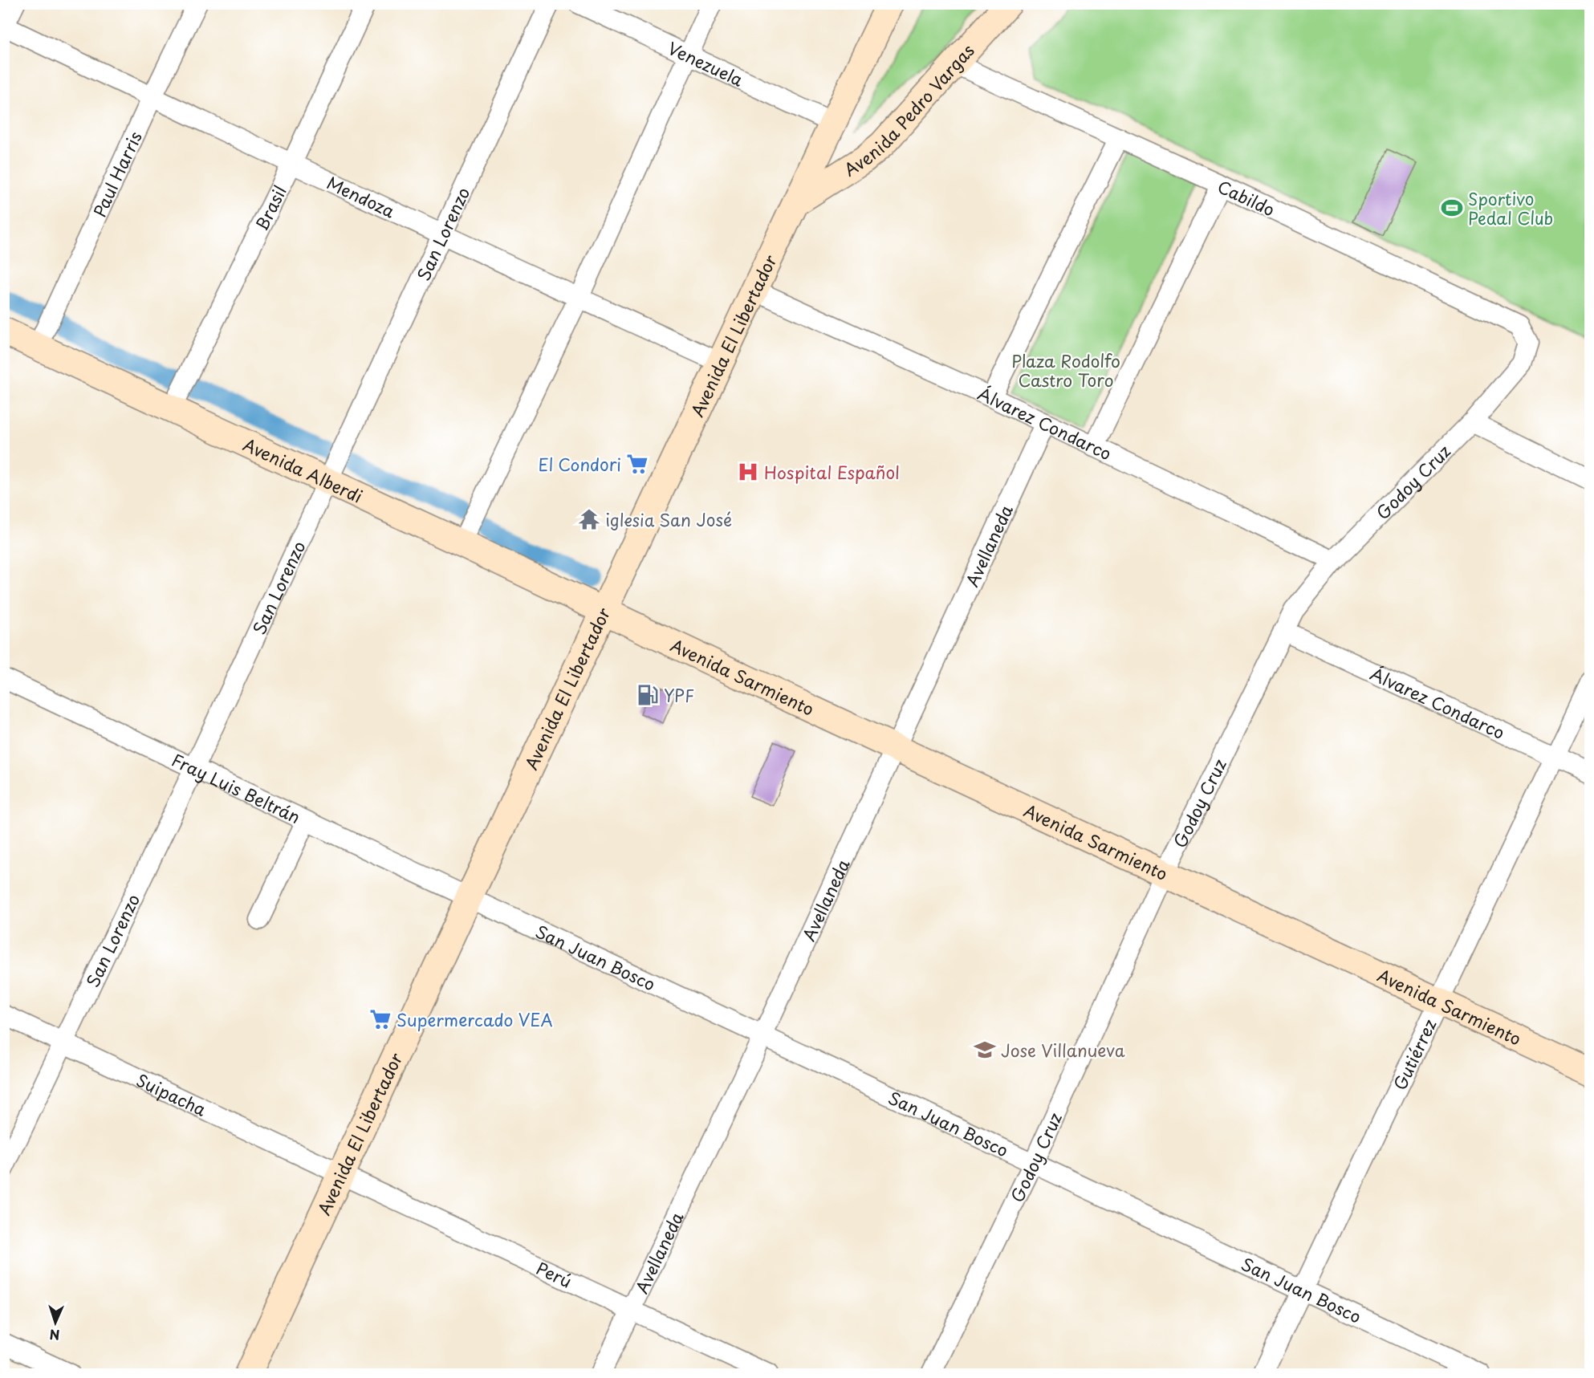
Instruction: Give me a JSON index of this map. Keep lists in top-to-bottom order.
{
  "streets": {
    "main road": [
      "Avenida Pedro Vargas",
      "Avenida El Libertador",
      "Avenida Alberdi",
      "Avenida Sarmiento"
    ],
    "street": [
      "Venezuela",
      "Paul Harris",
      "Mendoza",
      "Cabildo",
      "Brasil",
      "San Lorenzo",
      "Álvarez Condarco",
      "Godoy Cruz",
      "Avellaneda",
      "Fray Luis Beltrán",
      "San Juan Bosco",
      "Gutiérrez",
      "Suipacha",
      "Perú"
    ]
  },
  "crossings": [
    ["Venezuela", "Avenida El Libertador"],
    ["Avenida Pedro Vargas", "Cabildo"],
    ["Avenida Pedro Vargas", "Avenida El Libertador"],
    ["Paul Harris", "Mendoza"],
    ["Paul Harris", "Avenida Alberdi"],
    ["Mendoza", "Brasil"],
    ["Mendoza", "San Lorenzo"],
    ["Mendoza", "Avenida El Libertador"],
    ["Cabildo", "Godoy Cruz"],
    ["Brasil", "Avenida Alberdi"],
    ["San Lorenzo", "Avenida Alberdi"],
    ["San Lorenzo", "Fray Luis Beltrán"],
    ["San Lorenzo", "Suipacha"],
    ["Avenida El Libertador", "Álvarez Condarco"],
    ["Avenida El Libertador", "Avenida Alberdi"],
    ["Avenida El Libertador", "Avenida Sarmiento"],
    ["Avenida El Libertador", "Fray Luis Beltrán"],
    ["Avenida El Libertador", "San Juan Bosco"],
    ["Avenida El Libertador", "Suipacha"],
    ["Avenida El Libertador", "Perú"],
    ["Álvarez Condarco", "Godoy Cruz"],
    ["Álvarez Condarco", "Avellaneda"],
    ["Álvarez Condarco", "Gutiérrez"],
    ["Avenida Alberdi", "Avenida Sarmiento"],
    ["Godoy Cruz", "Avenida Sarmiento"],
    ["Godoy Cruz", "San Juan Bosco"],
    ["Avellaneda", "Avenida Sarmiento"],
    ["Avellaneda", "San Juan Bosco"],
    ["Avellaneda", "Perú"],
    ["Avenida Sarmiento", "Gutiérrez"],
    ["Fray Luis Beltrán", "San Juan Bosco"],
    ["San Juan Bosco", "Gutiérrez"],
    ["Suipacha", "Perú"]
  ],
  "parks": ["Plaza Rodolfo Castro Toro"],
  "places": {
    "sports": ["Sportivo Pedal Club"],
    "supermarket": ["El Condori", "Supermercado VEA"],
    "hospital": ["Hospital Español"],
    "temple": ["iglesia San José"],
    "fuel station": ["YPF"],
    "school or university": ["Jose Villanueva"]
  },
  "north": "bottom"
}
